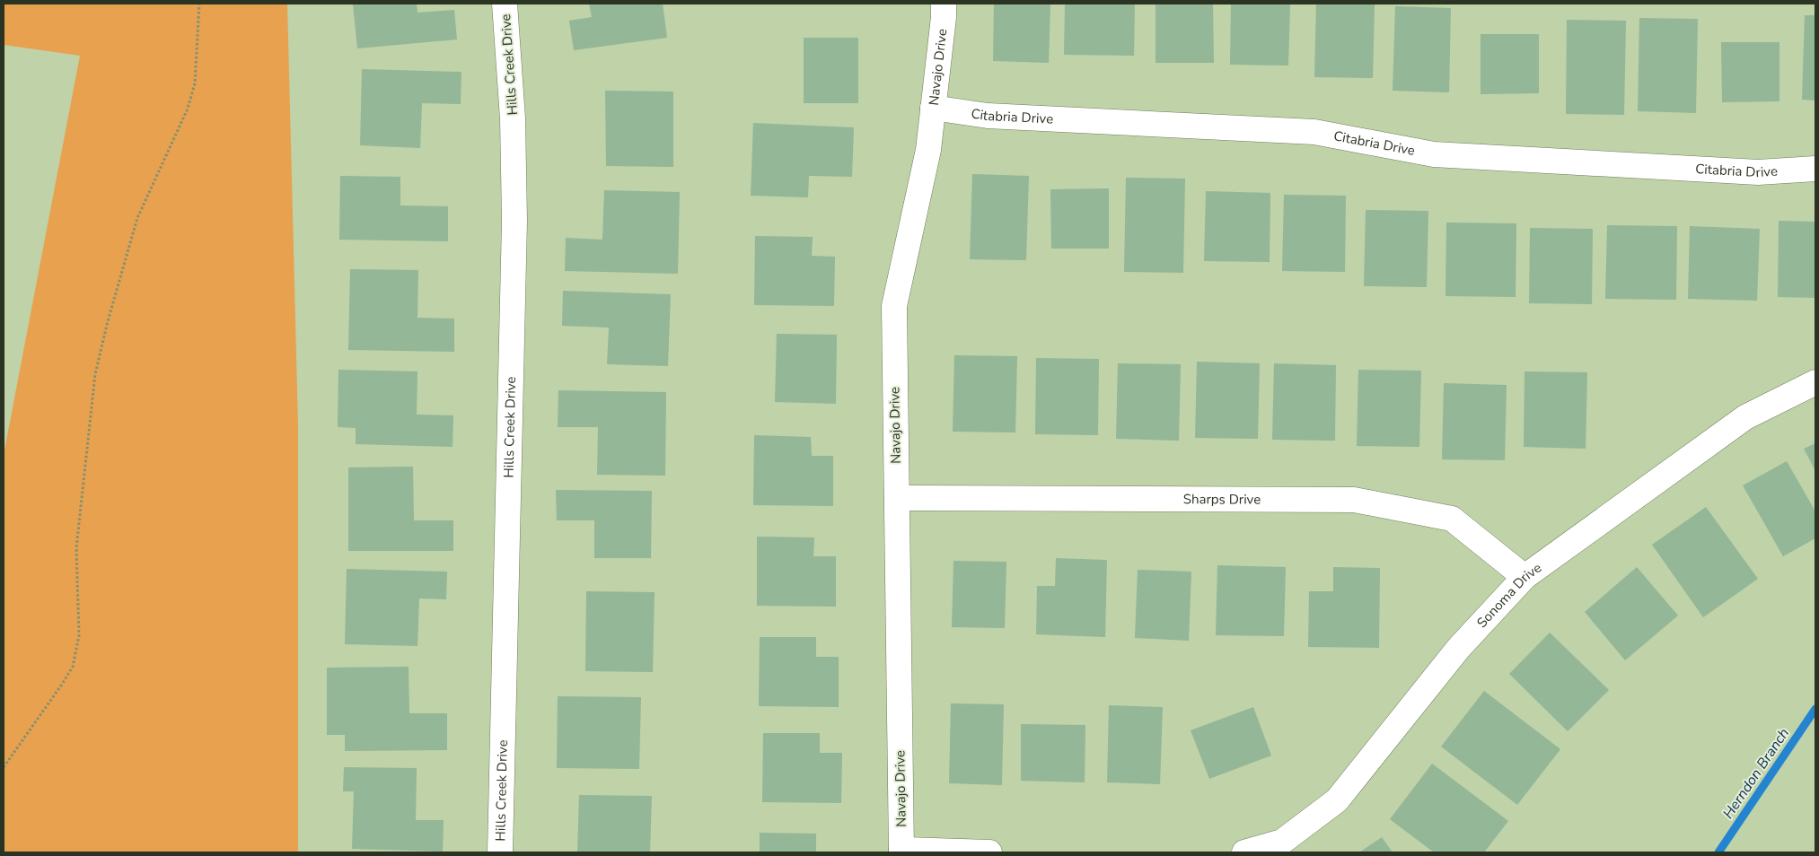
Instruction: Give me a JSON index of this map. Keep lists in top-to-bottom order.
{
  "streets": {
    "street": [
      "Hills Creek Drive",
      "Navajo Drive",
      "Citabria Drive",
      "Sharps Drive",
      "Sonoma Drive"
    ]
  },
  "crossings": [
    ["Navajo Drive", "Citabria Drive"],
    ["Navajo Drive", "Sharps Drive"],
    ["Sharps Drive", "Sonoma Drive"]
  ],
  "water": ["Herndon Branch"]
}
